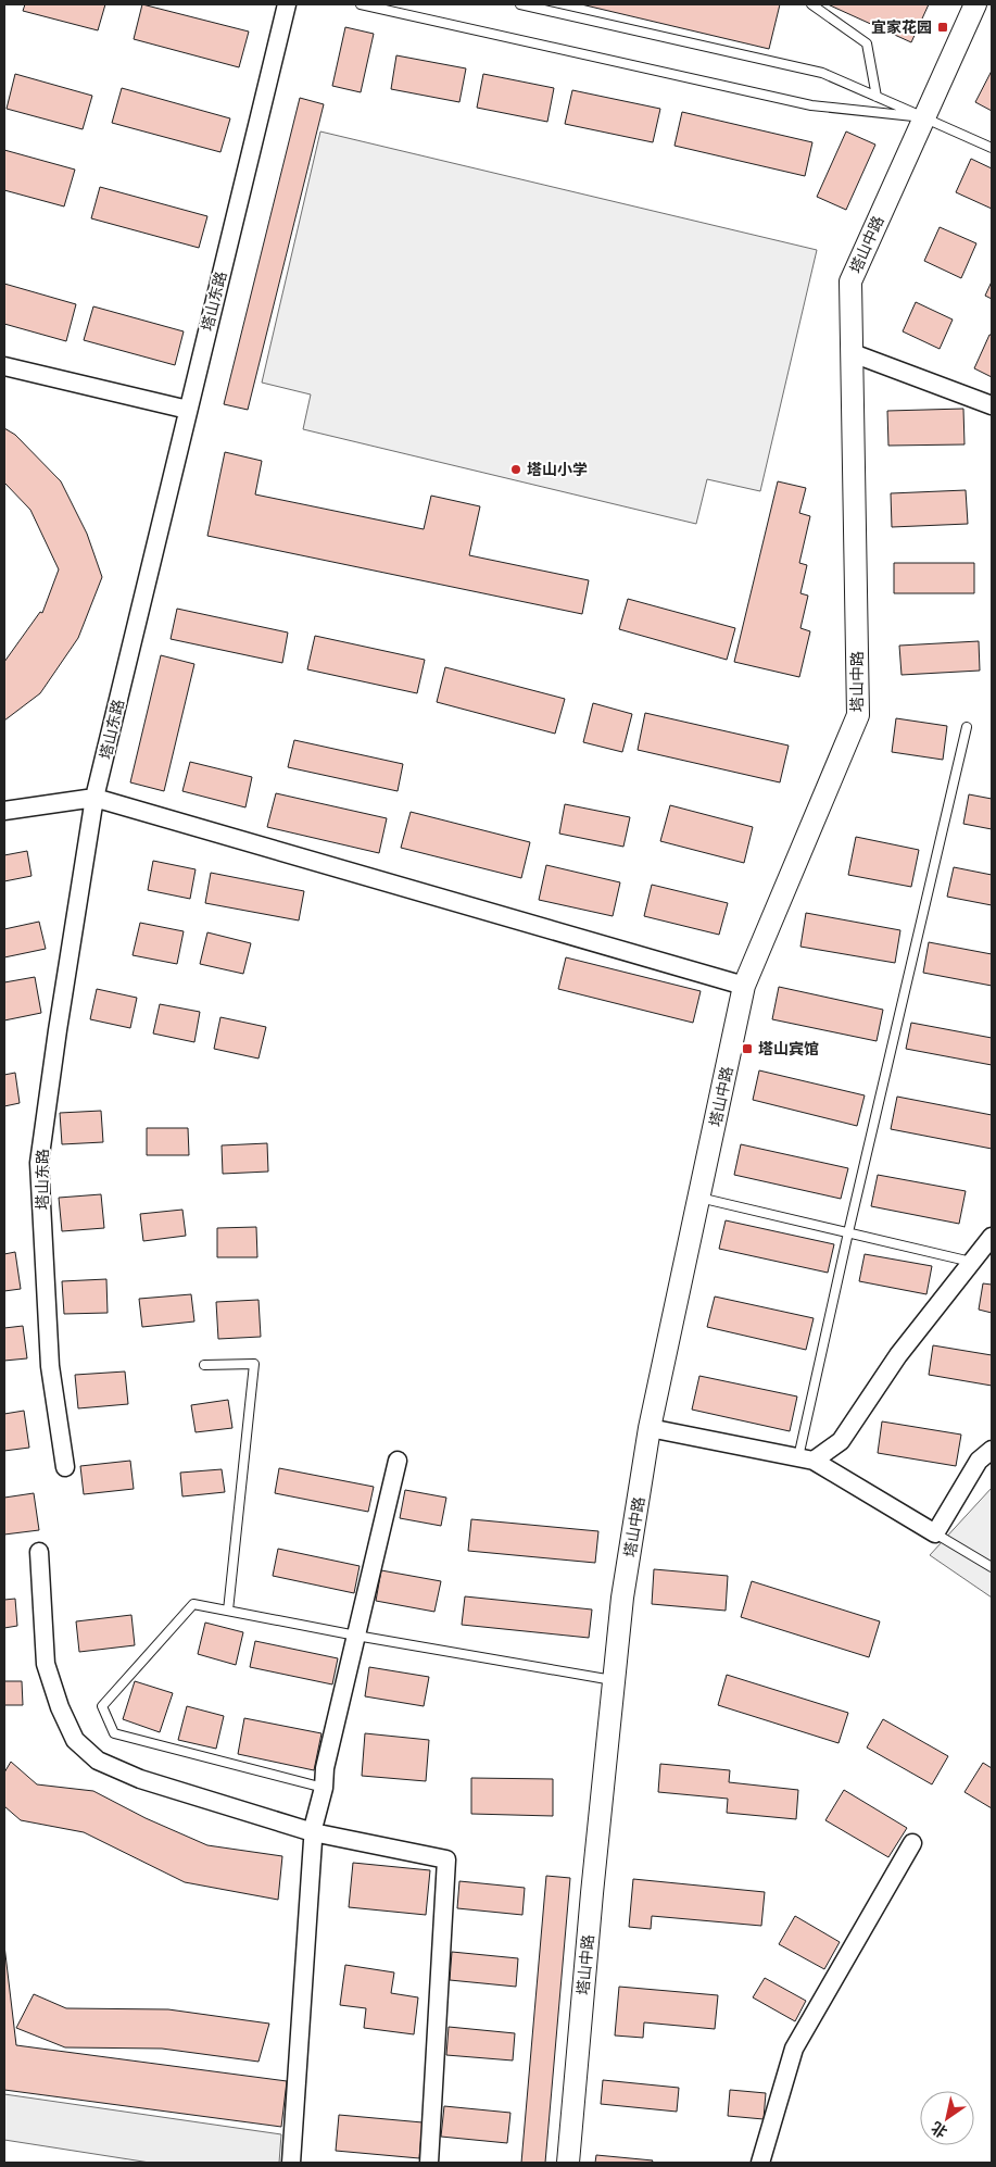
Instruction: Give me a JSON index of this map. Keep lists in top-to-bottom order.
{
  "streets": {
    "street": ["塔山中路", "塔山东路"]
  },
  "places": {
    "transit": ["宜家花园", "塔山宾馆"],
    "other": ["塔山小学"]
  },
  "north": "bottom left"
}
